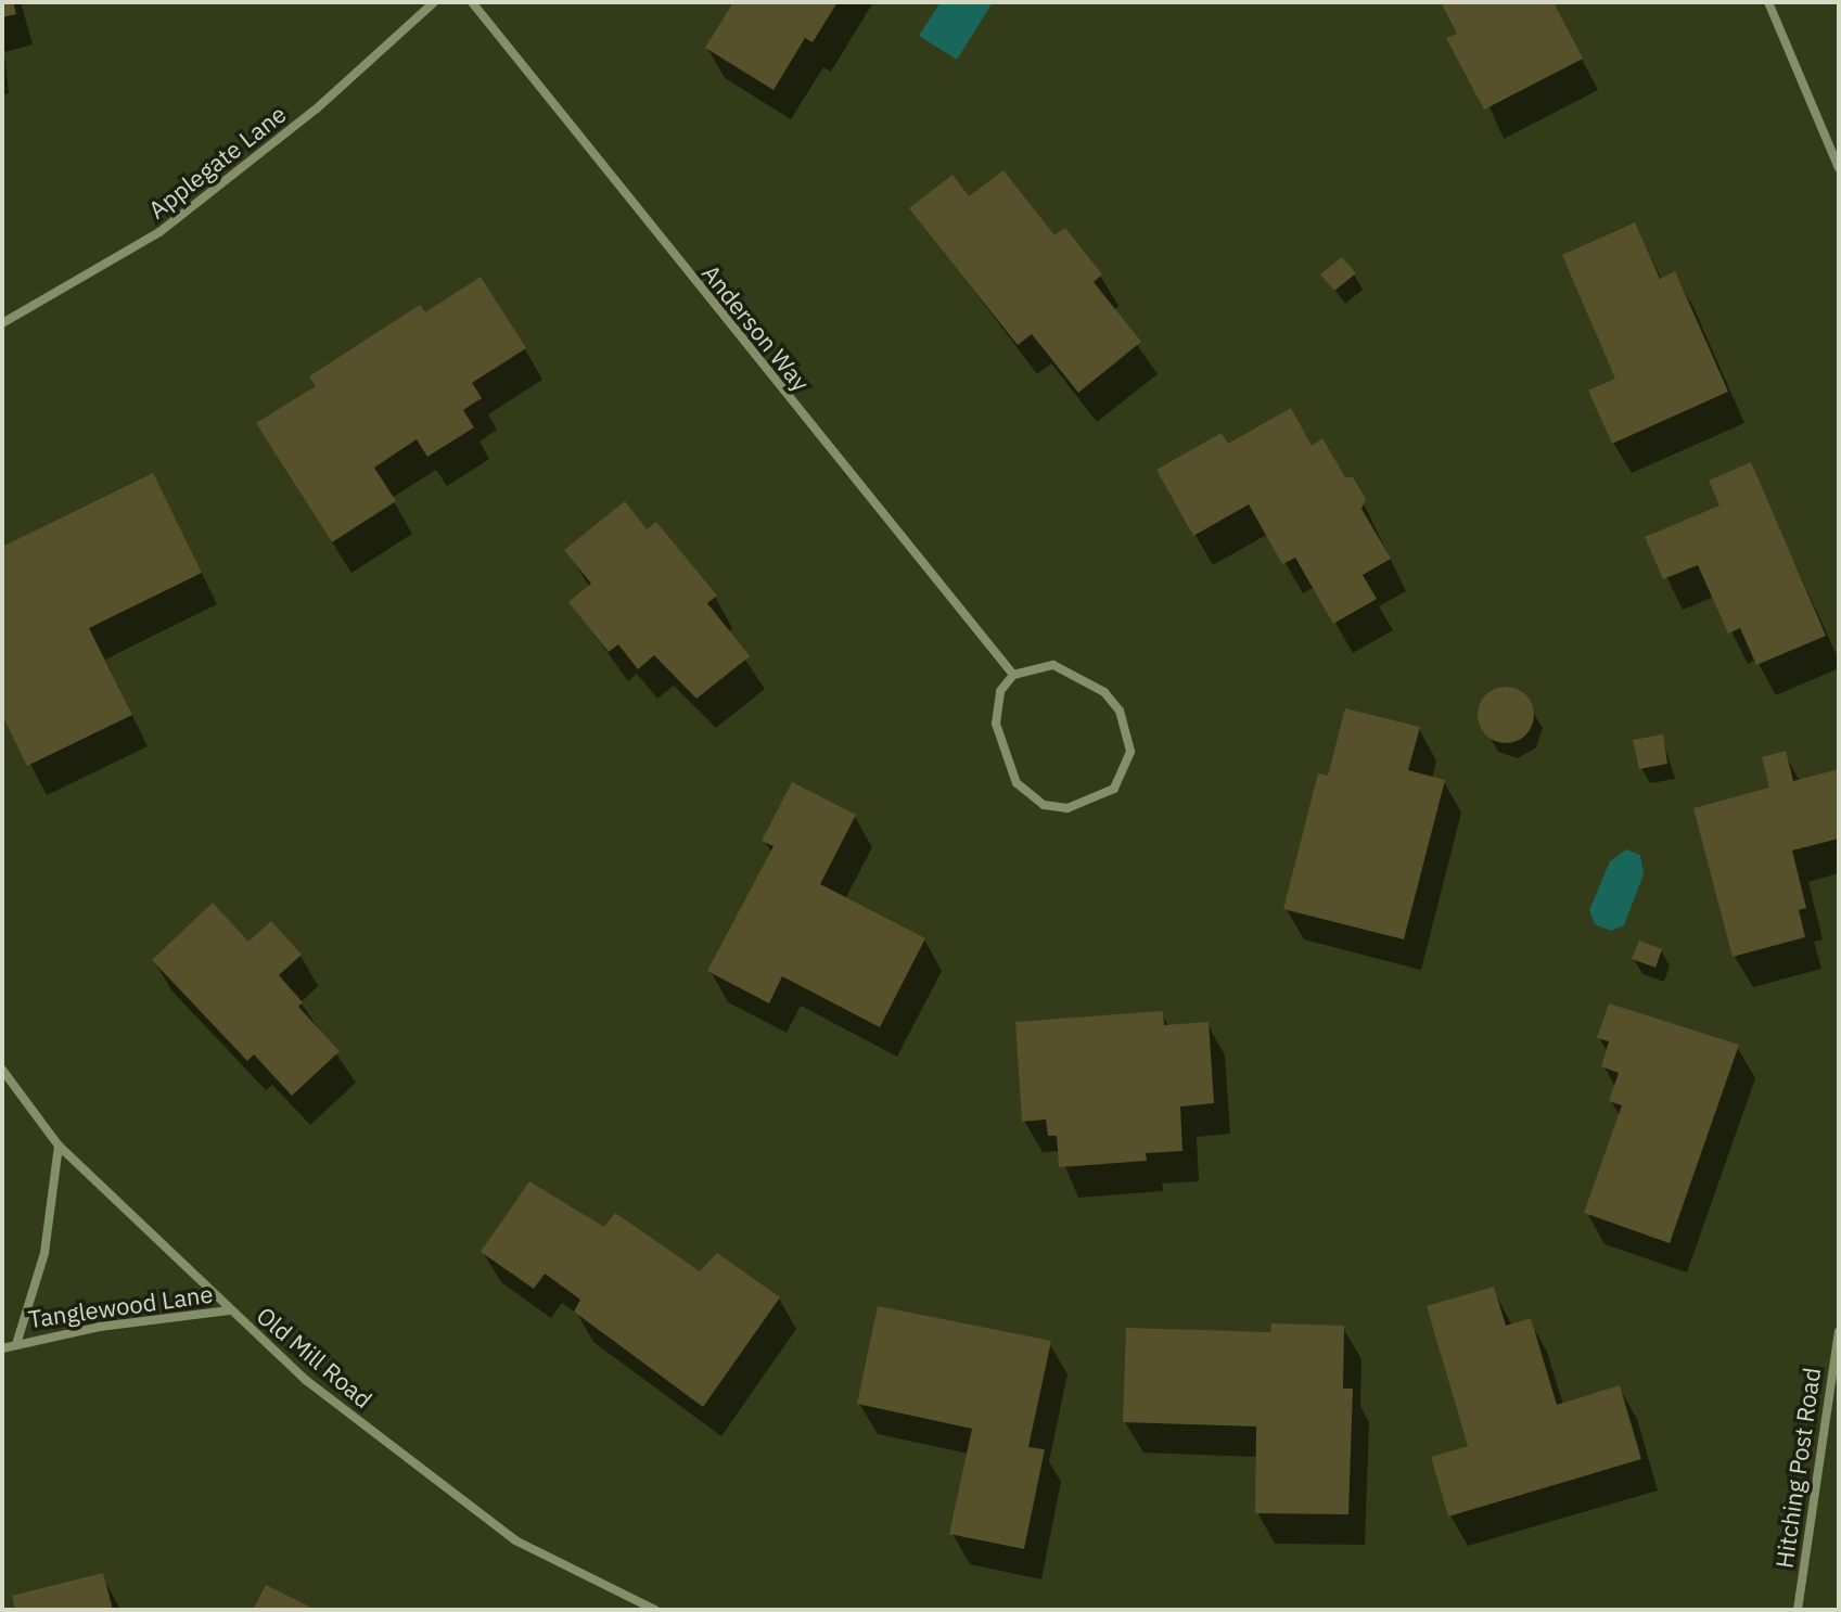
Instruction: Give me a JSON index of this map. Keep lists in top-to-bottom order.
{
  "streets": {
    "street": [
      "Applegate Lane",
      "Anderson Way",
      "Tanglewood Lane",
      "Old Mill Road",
      "Hitching Post Road"
    ]
  },
  "crossings": [
    ["Tanglewood Lane", "Old Mill Road"]
  ]
}
